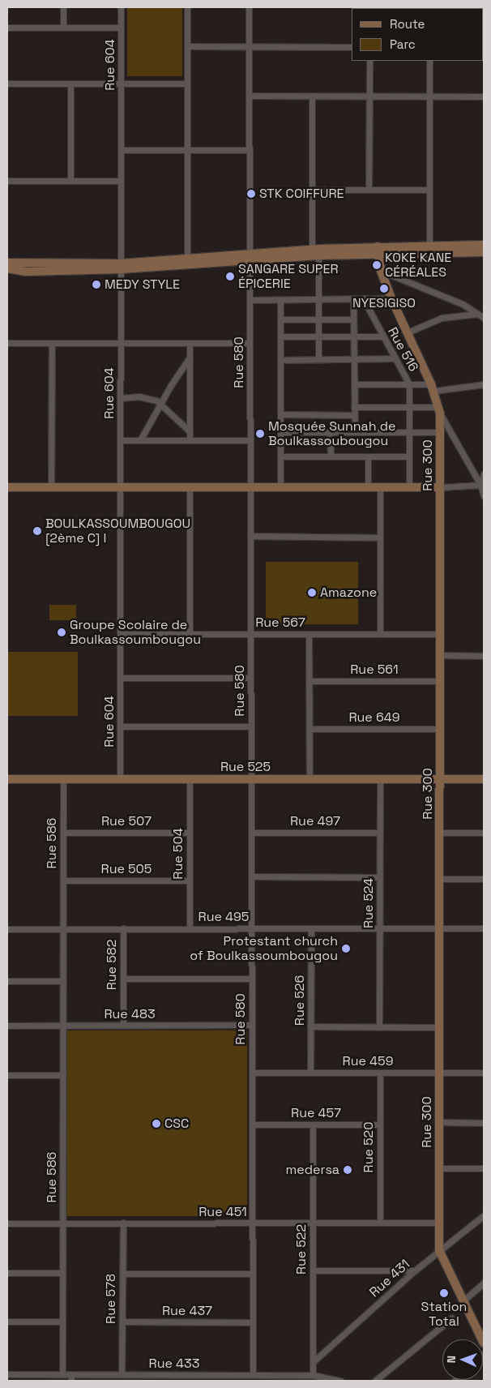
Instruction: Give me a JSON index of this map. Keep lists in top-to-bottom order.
{
  "streets": {
    "street": [
      "Rue 604",
      "Rue 516",
      "Rue 580",
      "Rue 300",
      "Rue 567",
      "Rue 561",
      "Rue 649",
      "Rue 525",
      "Rue 507",
      "Rue 497",
      "Rue 586",
      "Rue 504",
      "Rue 505",
      "Rue 524",
      "Rue 495",
      "Rue 582",
      "Rue 526",
      "Rue 483",
      "Rue 459",
      "Rue 457",
      "Rue 520",
      "Rue 451",
      "Rue 522",
      "Rue 431",
      "Rue 578",
      "Rue 437",
      "Rue 433"
    ]
  },
  "crossings": [
    ["Rue 604", "Rue 567"],
    ["Rue 604", "Rue 525"],
    ["Rue 580", "Rue 567"],
    ["Rue 580", "Rue 525"],
    ["Rue 580", "Rue 497"],
    ["Rue 580", "Rue 495"],
    ["Rue 580", "Rue 483"],
    ["Rue 580", "Rue 459"],
    ["Rue 580", "Rue 457"],
    ["Rue 580", "Rue 451"],
    ["Rue 580", "Rue 437"],
    ["Rue 580", "Rue 433"],
    ["Rue 300", "Rue 567"],
    ["Rue 300", "Rue 561"],
    ["Rue 300", "Rue 649"],
    ["Rue 300", "Rue 525"],
    ["Rue 300", "Rue 495"],
    ["Rue 300", "Rue 459"],
    ["Rue 300", "Rue 451"],
    ["Rue 300", "Rue 431"],
    ["Rue 525", "Rue 586"],
    ["Rue 525", "Rue 504"],
    ["Rue 525", "Rue 524"],
    ["Rue 507", "Rue 586"],
    ["Rue 507", "Rue 504"],
    ["Rue 497", "Rue 524"],
    ["Rue 586", "Rue 505"],
    ["Rue 586", "Rue 495"],
    ["Rue 586", "Rue 483"],
    ["Rue 586", "Rue 451"],
    ["Rue 586", "Rue 433"],
    ["Rue 504", "Rue 505"],
    ["Rue 504", "Rue 495"],
    ["Rue 524", "Rue 495"],
    ["Rue 495", "Rue 582"],
    ["Rue 495", "Rue 526"],
    ["Rue 582", "Rue 483"],
    ["Rue 526", "Rue 459"],
    ["Rue 459", "Rue 520"],
    ["Rue 457", "Rue 520"],
    ["Rue 457", "Rue 522"],
    ["Rue 520", "Rue 451"],
    ["Rue 451", "Rue 522"],
    ["Rue 451", "Rue 578"],
    ["Rue 522", "Rue 431"],
    ["Rue 522", "Rue 433"],
    ["Rue 578", "Rue 437"],
    ["Rue 578", "Rue 433"]
  ],
  "places": [
    "STK COIFFURE",
    "KOKE KANE CÉRÉALES",
    "SANGARE SUPER ÉPICERIE",
    "MEDY STYLE",
    "NYESIGISO",
    "Mosquée Sunnah de Boulkassoubougou",
    "BOULKASSOUMBOUGOU [2ème C] I",
    "Amazone",
    "Groupe Scolaire de Boulkassoumbougou",
    "Protestant church of Boulkassoumbougou",
    "CSC",
    "medersa",
    "Station Total"
  ],
  "legend": ["Route", "Parc"],
  "north": "left"
}
